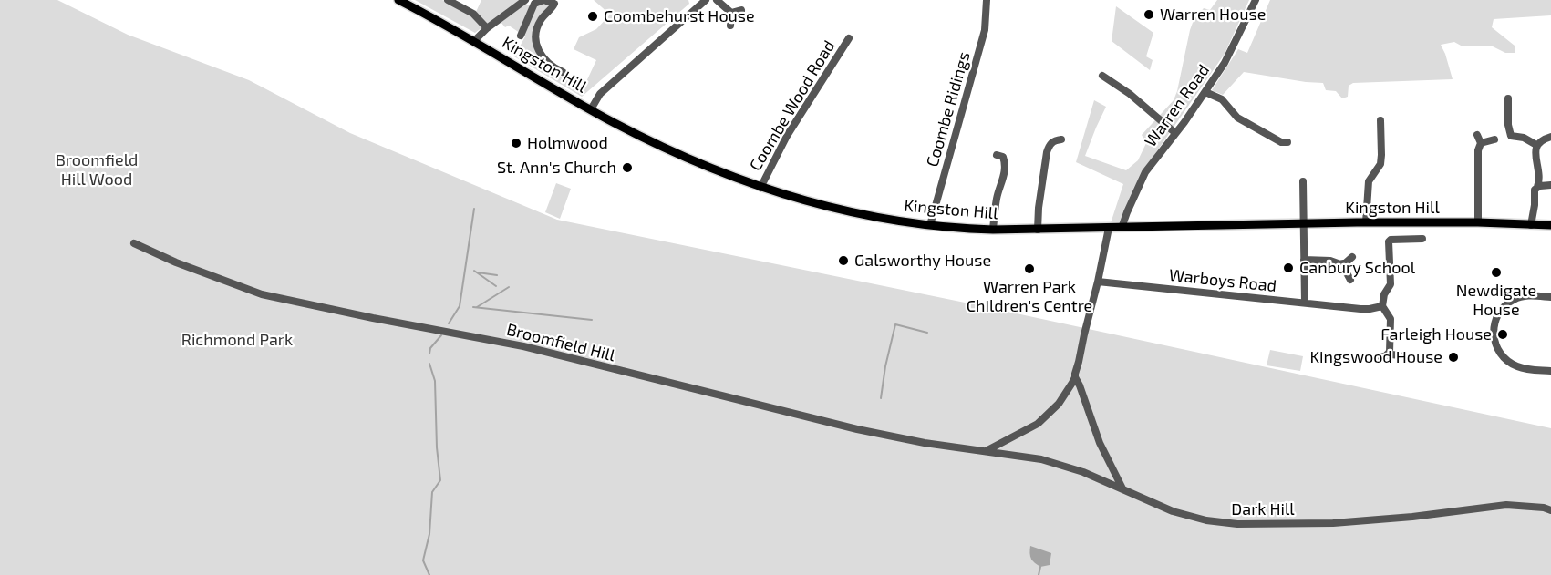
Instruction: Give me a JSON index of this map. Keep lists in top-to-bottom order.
{
  "streets": {
    "main road": ["Kingston Hill"],
    "street": [
      "Coombe Wood Road",
      "Warren Road",
      "Coombe Ridings",
      "Warboys Road",
      "Broomfield Hill",
      "Dark Hill"
    ]
  },
  "crossings": [
    ["Kingston Hill", "Coombe Wood Road"],
    ["Kingston Hill", "Warren Road"],
    ["Kingston Hill", "Coombe Ridings"],
    ["Broomfield Hill", "Dark Hill"]
  ],
  "parks": ["Broomfield Hill Wood", "Richmond Park"],
  "places": [
    "Warren House",
    "Coombehurst House",
    "Holmwood",
    "St. Ann's Church",
    "Galsworthy House",
    "Canbury School",
    "Warren Park Children's Centre",
    "Newdigate House",
    "Farleigh House",
    "Kingswood House"
  ]
}
